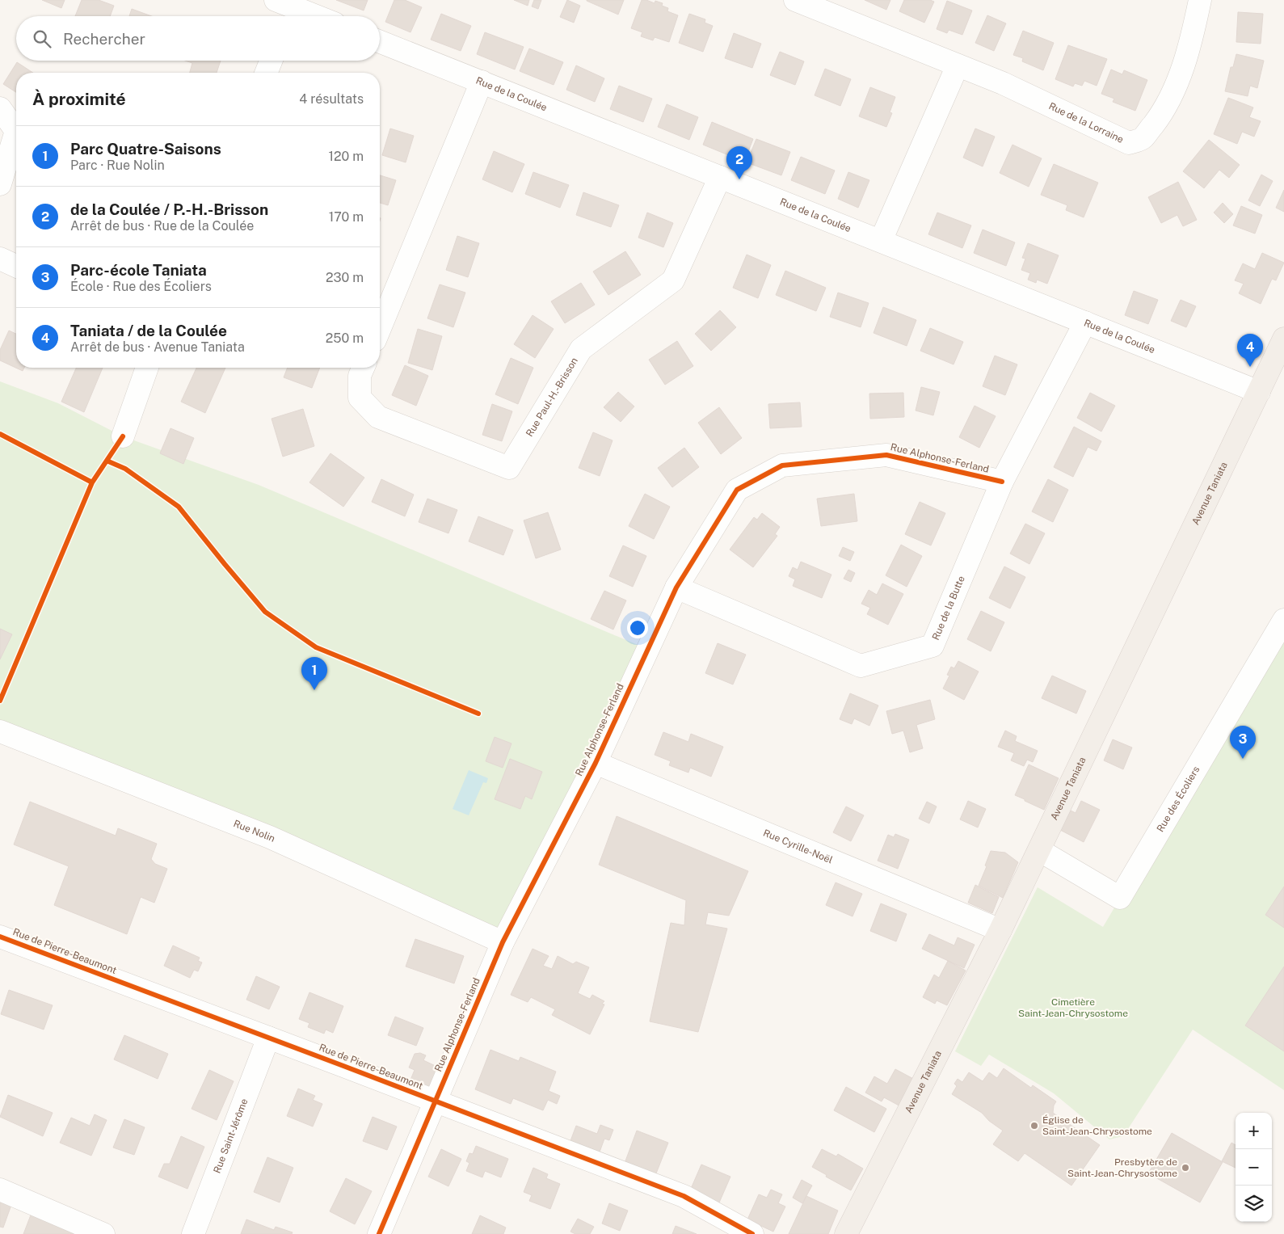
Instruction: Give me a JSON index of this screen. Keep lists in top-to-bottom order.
{
  "streets": {
    "main road": ["Avenue Taniata"],
    "street": [
      "Rue de la Coulée",
      "Rue de la Lorraine",
      "Rue Paul-H.-Brisson",
      "Rue Alphonse-Ferland",
      "Rue de la Butte",
      "Rue des Écoliers",
      "Rue Nolin",
      "Rue Cyrille-Noël",
      "Rue de Pierre-Beaumont",
      "Rue Saint-Jérôme"
    ]
  },
  "crossings": [
    ["Rue de la Coulée", "Rue Paul-H.-Brisson"],
    ["Rue de la Coulée", "Avenue Taniata"],
    ["Rue de la Coulée", "Rue de la Butte"],
    ["Rue Alphonse-Ferland", "Rue de la Butte"],
    ["Rue Alphonse-Ferland", "Rue Nolin"],
    ["Rue Alphonse-Ferland", "Rue Cyrille-Noël"],
    ["Rue Alphonse-Ferland", "Rue de Pierre-Beaumont"],
    ["Avenue Taniata", "Rue des Écoliers"],
    ["Avenue Taniata", "Rue Cyrille-Noël"],
    ["Rue de Pierre-Beaumont", "Rue Saint-Jérôme"]
  ],
  "parks": ["Cimetière Saint-Jean-Chrysostome"],
  "places": ["Église de Saint-Jean-Chrysostome", "Presbytère de Saint-Jean-Chrysostome"],
  "page": {
    "search": "Rechercher",
    "heading": ["À proximité", "4 résultats"],
    "list": [
      {
        "mark": "1",
        "name": "Parc Quatre-Saisons",
        "note": "Parc · Rue Nolin",
        "value": "120 m"
      },
      {
        "mark": "2",
        "name": "de la Coulée / P.-H.-Brisson",
        "note": "Arrêt de bus · Rue de la Coulée",
        "value": "170 m"
      },
      {
        "mark": "3",
        "name": "Parc-école Taniata",
        "note": "École · Rue des Écoliers",
        "value": "230 m"
      },
      {
        "mark": "4",
        "name": "Taniata / de la Coulée",
        "note": "Arrêt de bus · Avenue Taniata",
        "value": "250 m"
      }
    ],
    "pins": [
      "2",
      "4",
      "1",
      "3"
    ],
    "map_buttons": ["+", "−"]
  }
}
